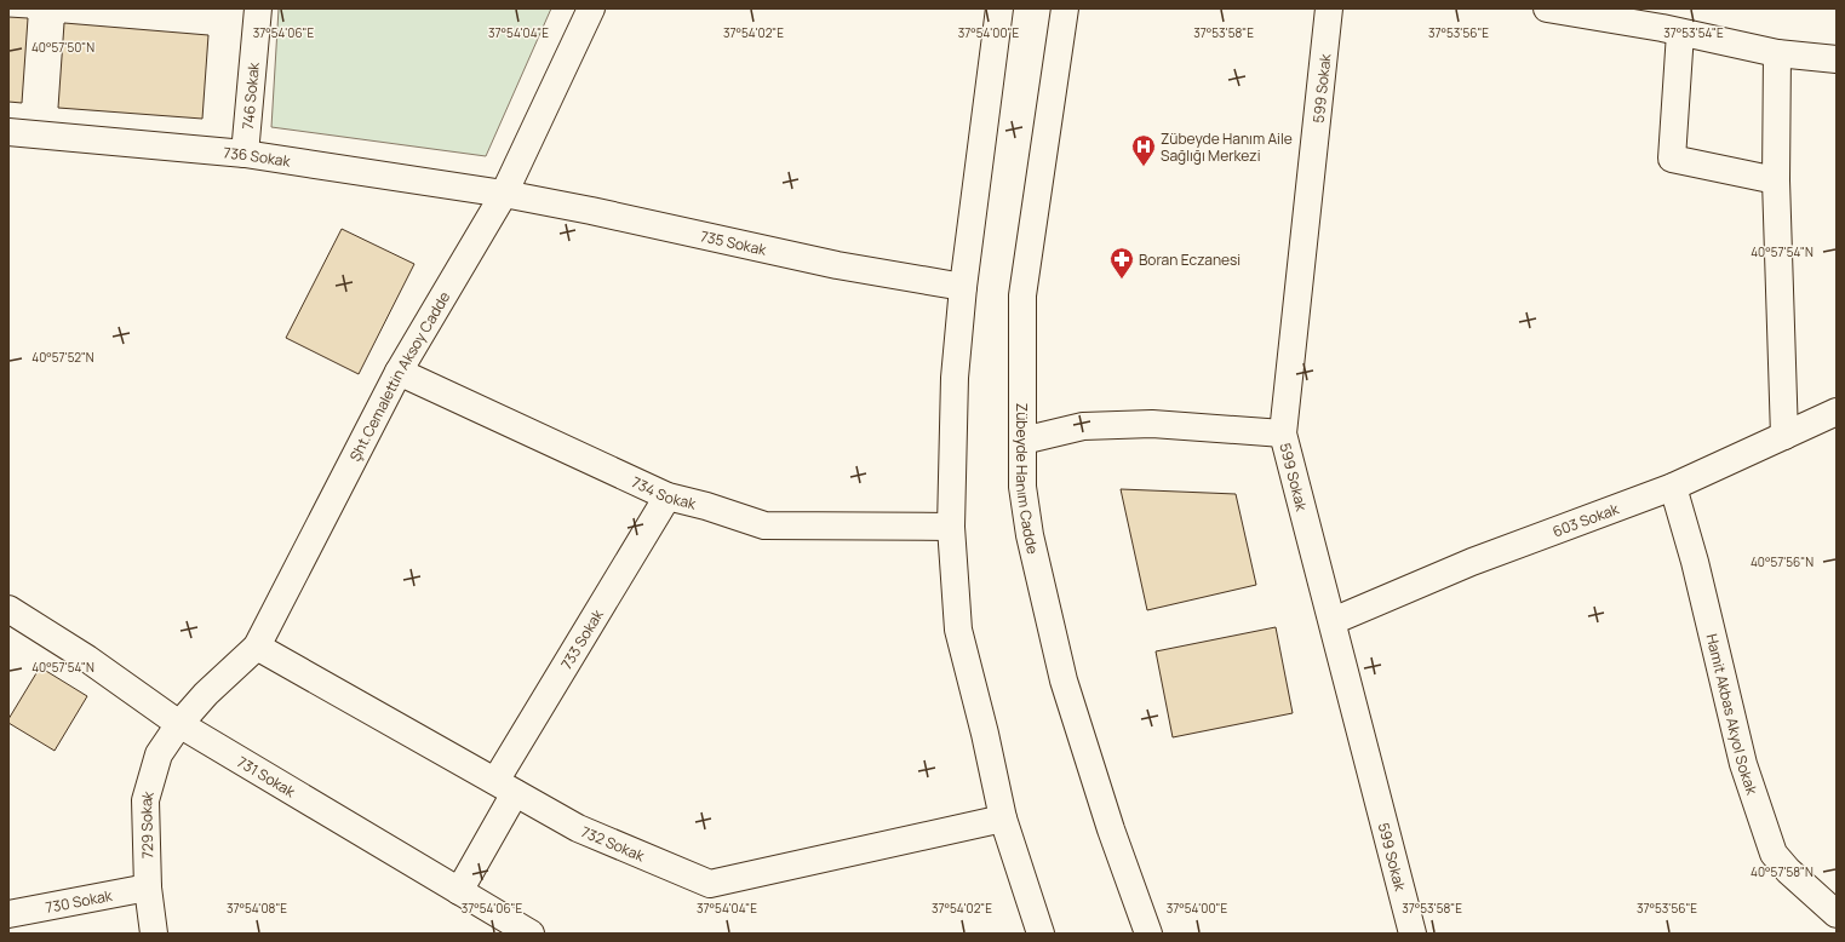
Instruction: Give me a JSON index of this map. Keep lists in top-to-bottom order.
{
  "streets": {
    "main road": [
      "599 Sokak",
      "746 Sokak",
      "736 Sokak",
      "735 Sokak",
      "Şht.Cemalettin Aksoy Cadde",
      "Zübeyde Hanım Cadde",
      "734 Sokak",
      "603 Sokak",
      "733 Sokak",
      "Hamit Akbas Akyol Sokak",
      "731 Sokak",
      "729 Sokak",
      "732 Sokak",
      "730 Sokak"
    ]
  },
  "crossings": [
    ["599 Sokak", "603 Sokak"],
    ["746 Sokak", "736 Sokak"],
    ["736 Sokak", "735 Sokak"],
    ["736 Sokak", "Şht.Cemalettin Aksoy Cadde"],
    ["735 Sokak", "Şht.Cemalettin Aksoy Cadde"],
    ["Şht.Cemalettin Aksoy Cadde", "734 Sokak"],
    ["Şht.Cemalettin Aksoy Cadde", "731 Sokak"],
    ["Şht.Cemalettin Aksoy Cadde", "729 Sokak"],
    ["Şht.Cemalettin Aksoy Cadde", "732 Sokak"],
    ["734 Sokak", "733 Sokak"],
    ["603 Sokak", "Hamit Akbas Akyol Sokak"],
    ["733 Sokak", "731 Sokak"],
    ["733 Sokak", "732 Sokak"],
    ["731 Sokak", "729 Sokak"],
    ["729 Sokak", "730 Sokak"]
  ],
  "places": {
    "hospital": ["Zübeyde Hanım Aile Sağlığı Merkezi"],
    "pharmacy": ["Boran Eczanesi"]
  },
  "coordinates": [
    "37°54'06\"E",
    "37°54'04\"E",
    "37°54'02\"E",
    "37°54'00\"E",
    "37°53'58\"E",
    "37°53'56\"E",
    "37°53'54\"E",
    "40°57'50\"N",
    "40°57'54\"N",
    "40°57'52\"N",
    "40°57'56\"N",
    "40°57'58\"N",
    "37°54'08\"E"
  ]
}
